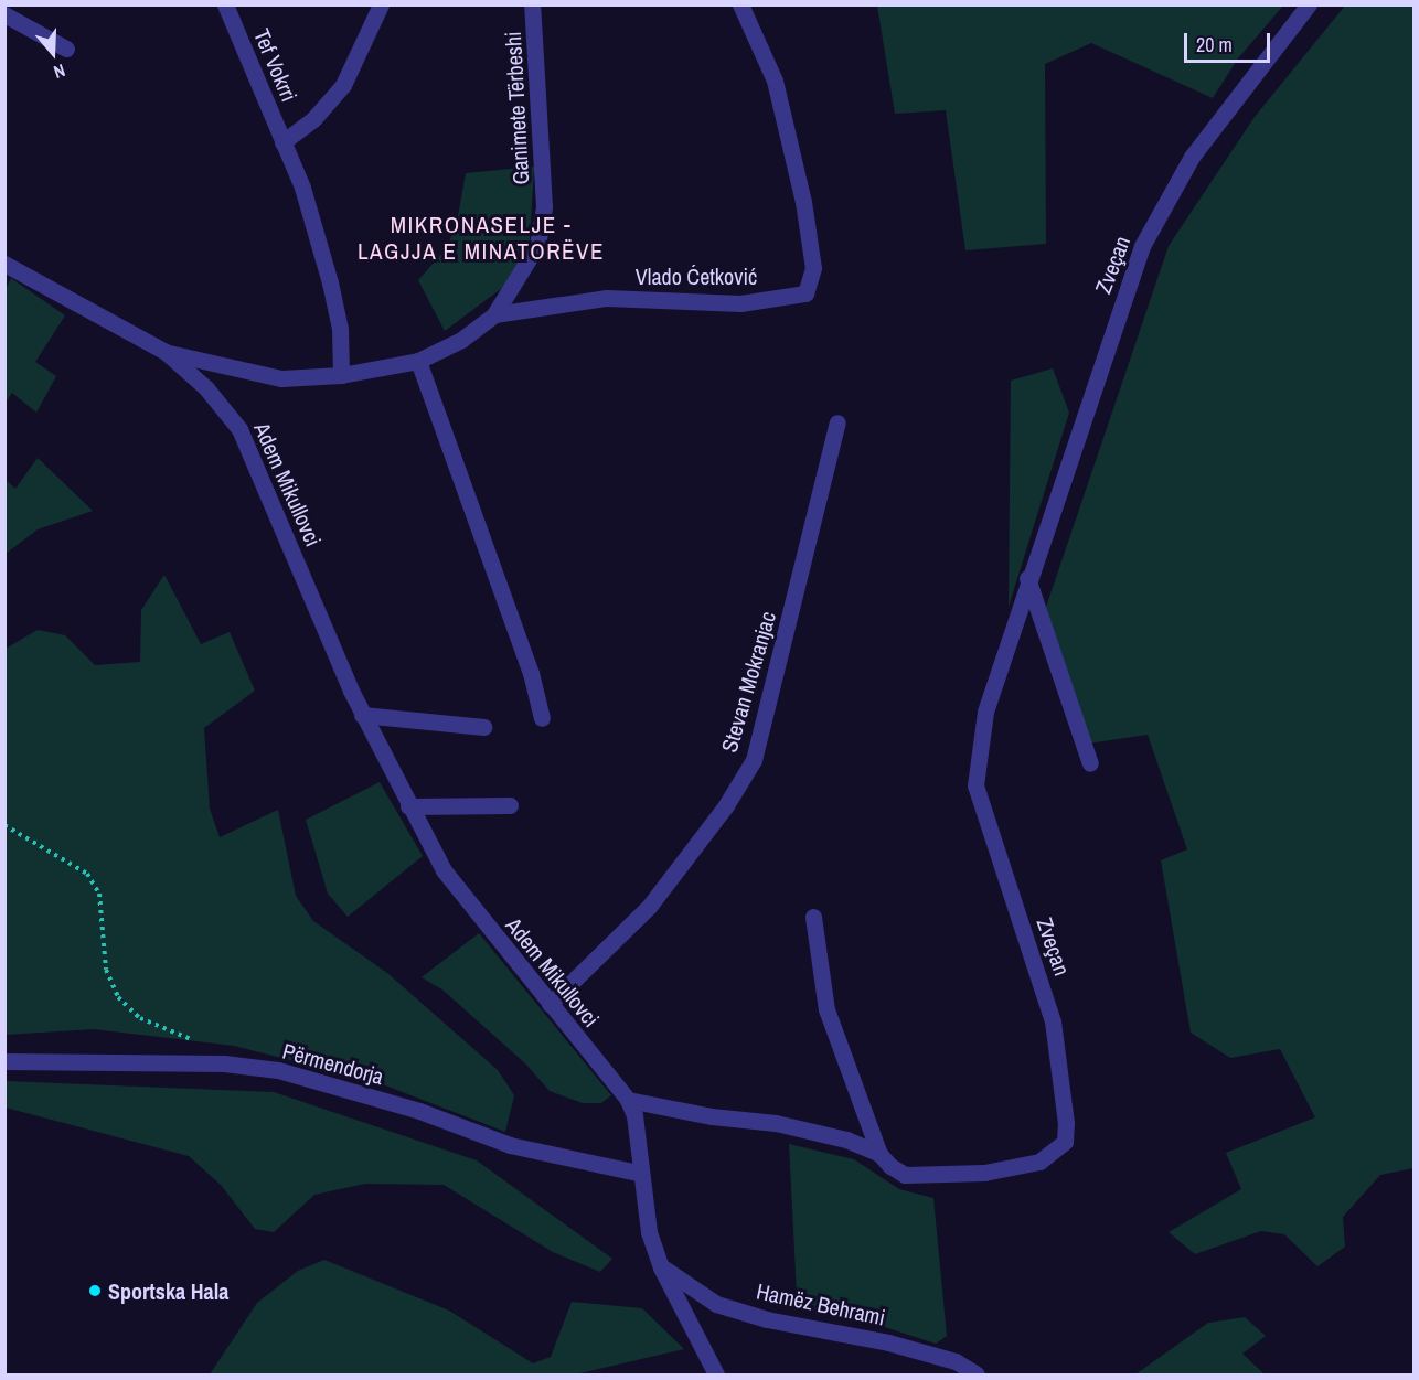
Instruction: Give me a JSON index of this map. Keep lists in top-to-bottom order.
{
  "streets": {
    "street": [
      "Tef Vokrri",
      "Ganimete Tërbeshi",
      "Zveçan",
      "Vlado Ćetković",
      "Adem Mikullovci",
      "Stevan Mokranjac",
      "Përmendorja",
      "Hamëz Behrami"
    ]
  },
  "crossings": [
    ["Ganimete Tërbeshi", "Vlado Ćetković"],
    ["Zveçan", "Adem Mikullovci"],
    ["Adem Mikullovci", "Stevan Mokranjac"],
    ["Adem Mikullovci", "Përmendorja"],
    ["Adem Mikullovci", "Hamëz Behrami"]
  ],
  "districts": ["MIKRONASELJE - LAGJJA E MINATORËVE"],
  "places": ["Sportska Hala"],
  "scale_bar": "20 m",
  "north": "bottom"
}
